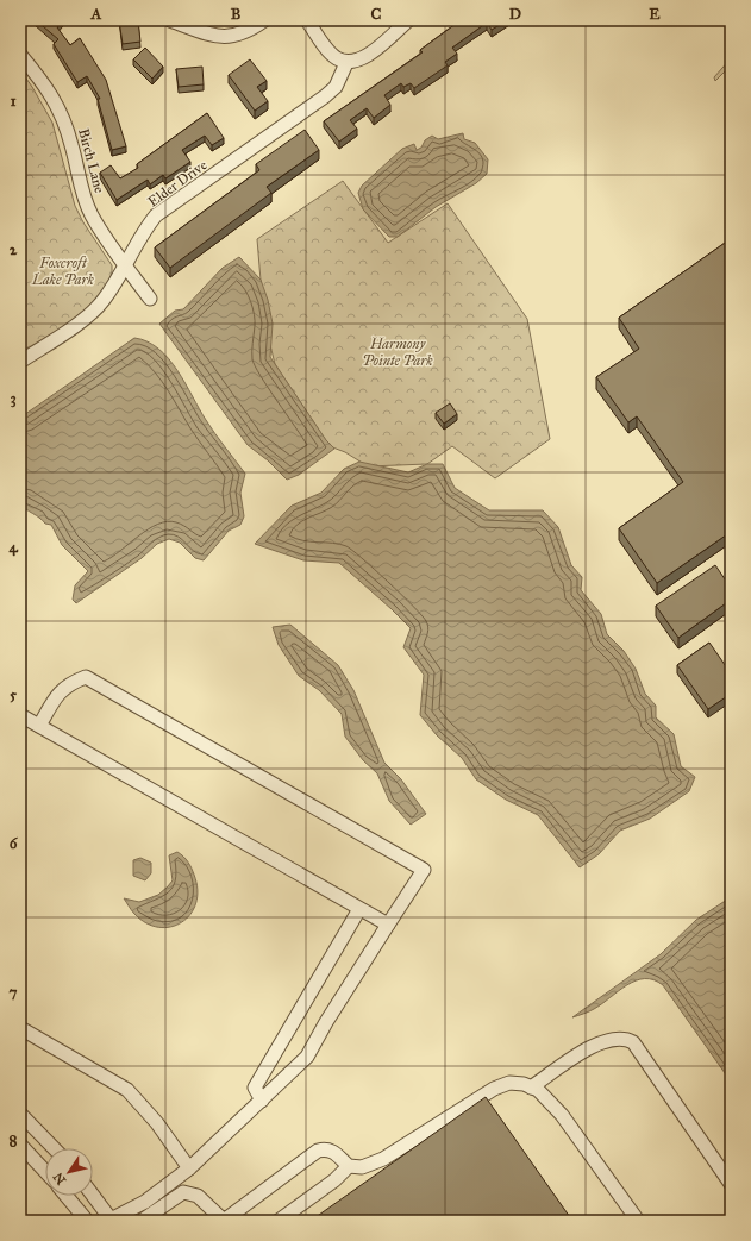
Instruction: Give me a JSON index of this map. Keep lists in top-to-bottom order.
{
  "streets": {
    "street": ["Birch Lane", "Elder Drive"]
  },
  "crossings": [
    ["Birch Lane", "Elder Drive"]
  ],
  "parks": ["Foxcroft Lake Park", "Harmony Pointe Park"],
  "north": "bottom left",
  "grid": {
    "columns": [
      "A",
      "B",
      "C",
      "D",
      "E"
    ],
    "rows": [
      "1",
      "2",
      "3",
      "4",
      "5",
      "6",
      "7",
      "8"
    ]
  }
}
